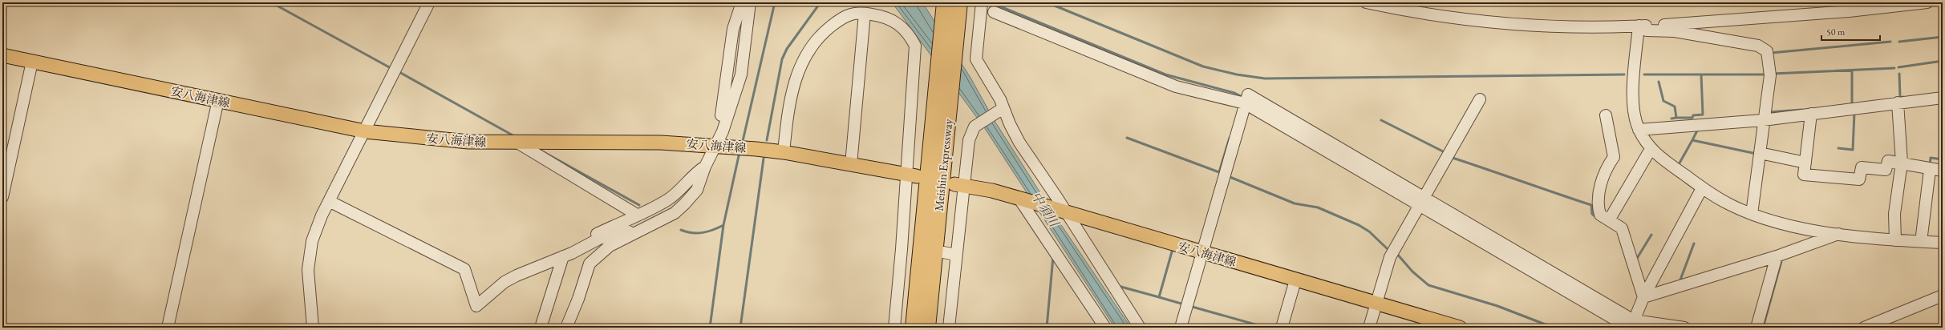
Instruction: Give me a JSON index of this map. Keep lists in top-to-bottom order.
{
  "streets": {
    "highway": ["Meishin Expressway"],
    "main road": ["安八海津線"]
  },
  "water": ["中須川"],
  "scale_bar": "50 m"
}
